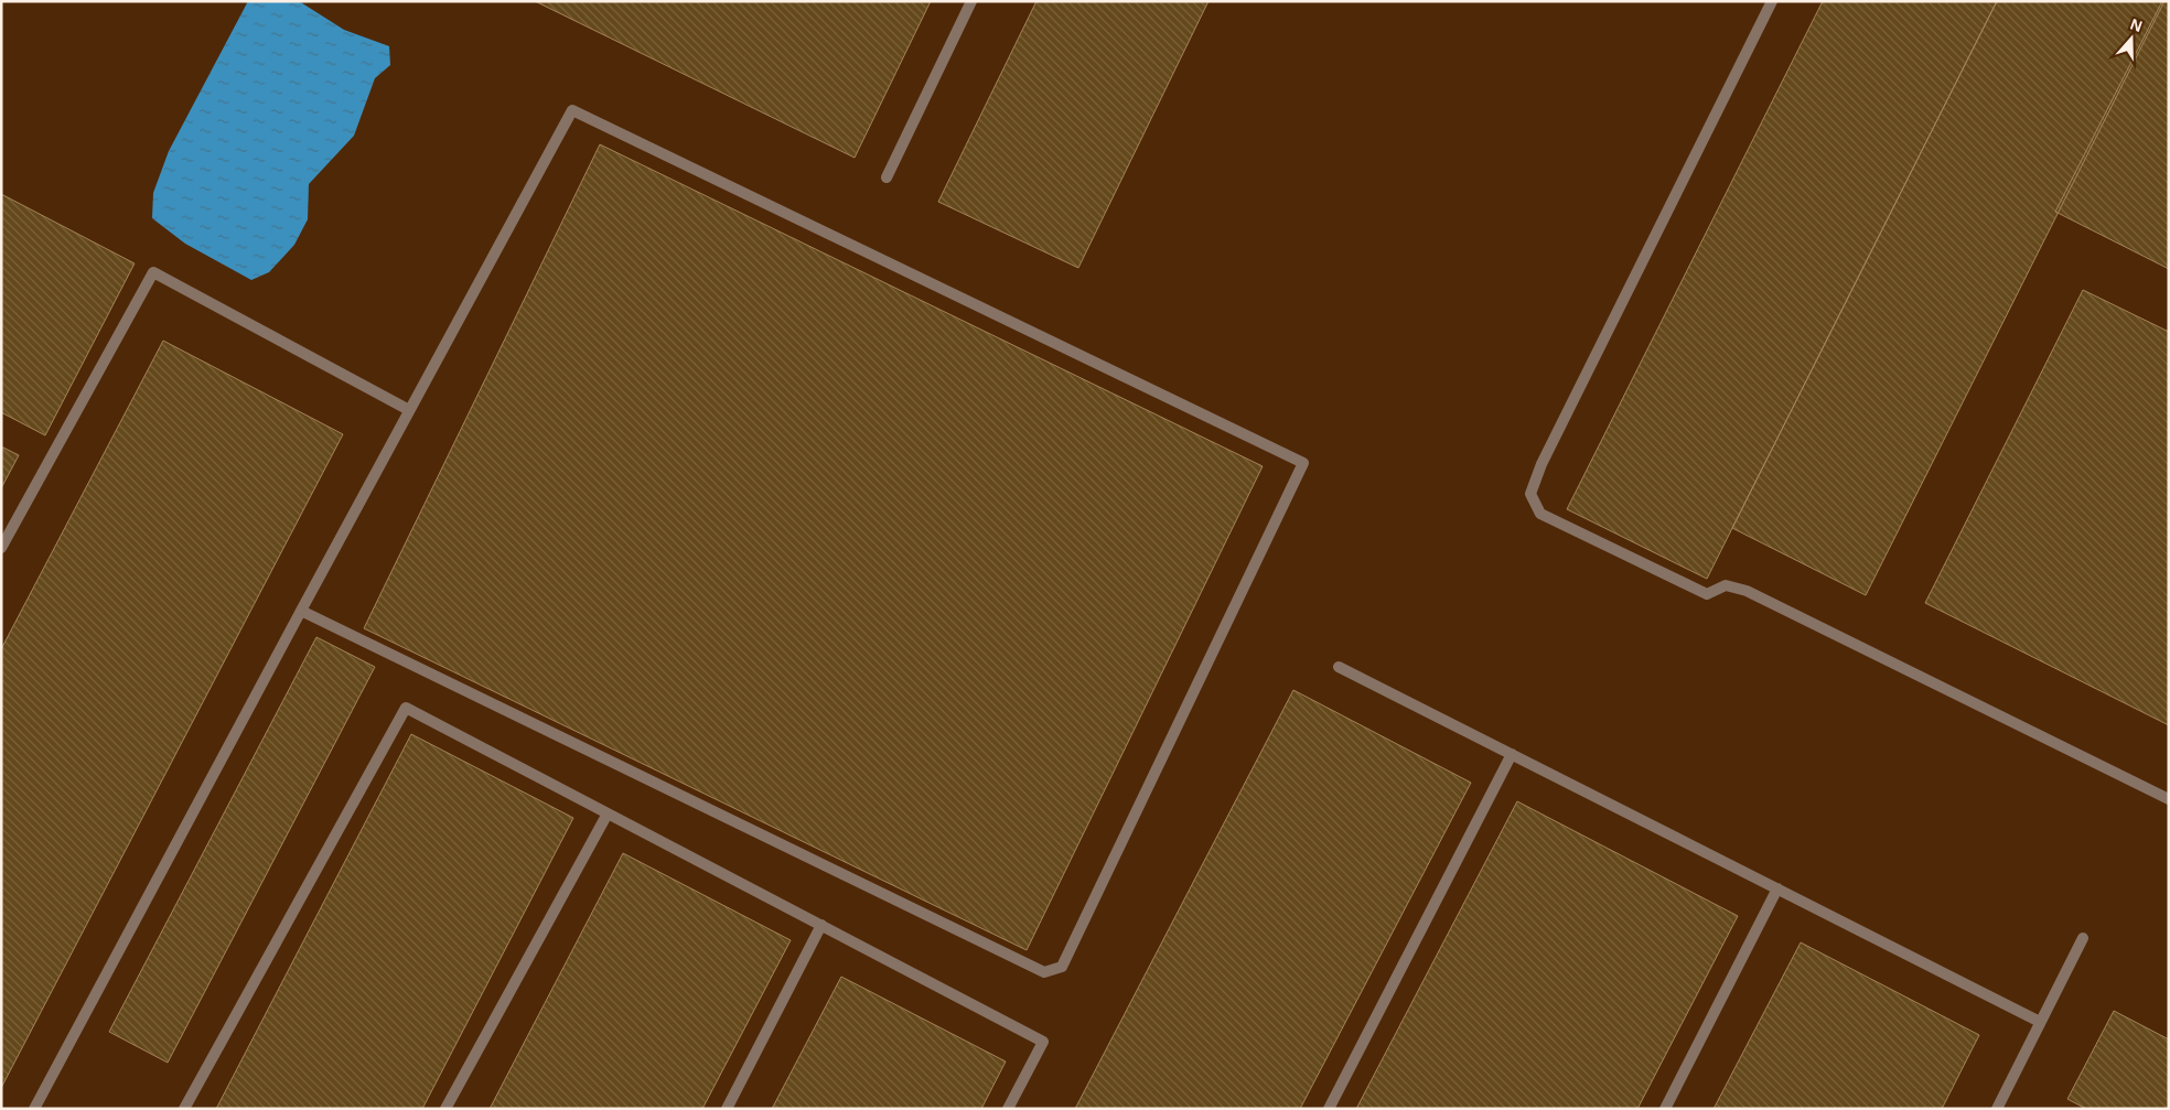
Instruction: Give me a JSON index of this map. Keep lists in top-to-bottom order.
{
  "north": "top"
}
